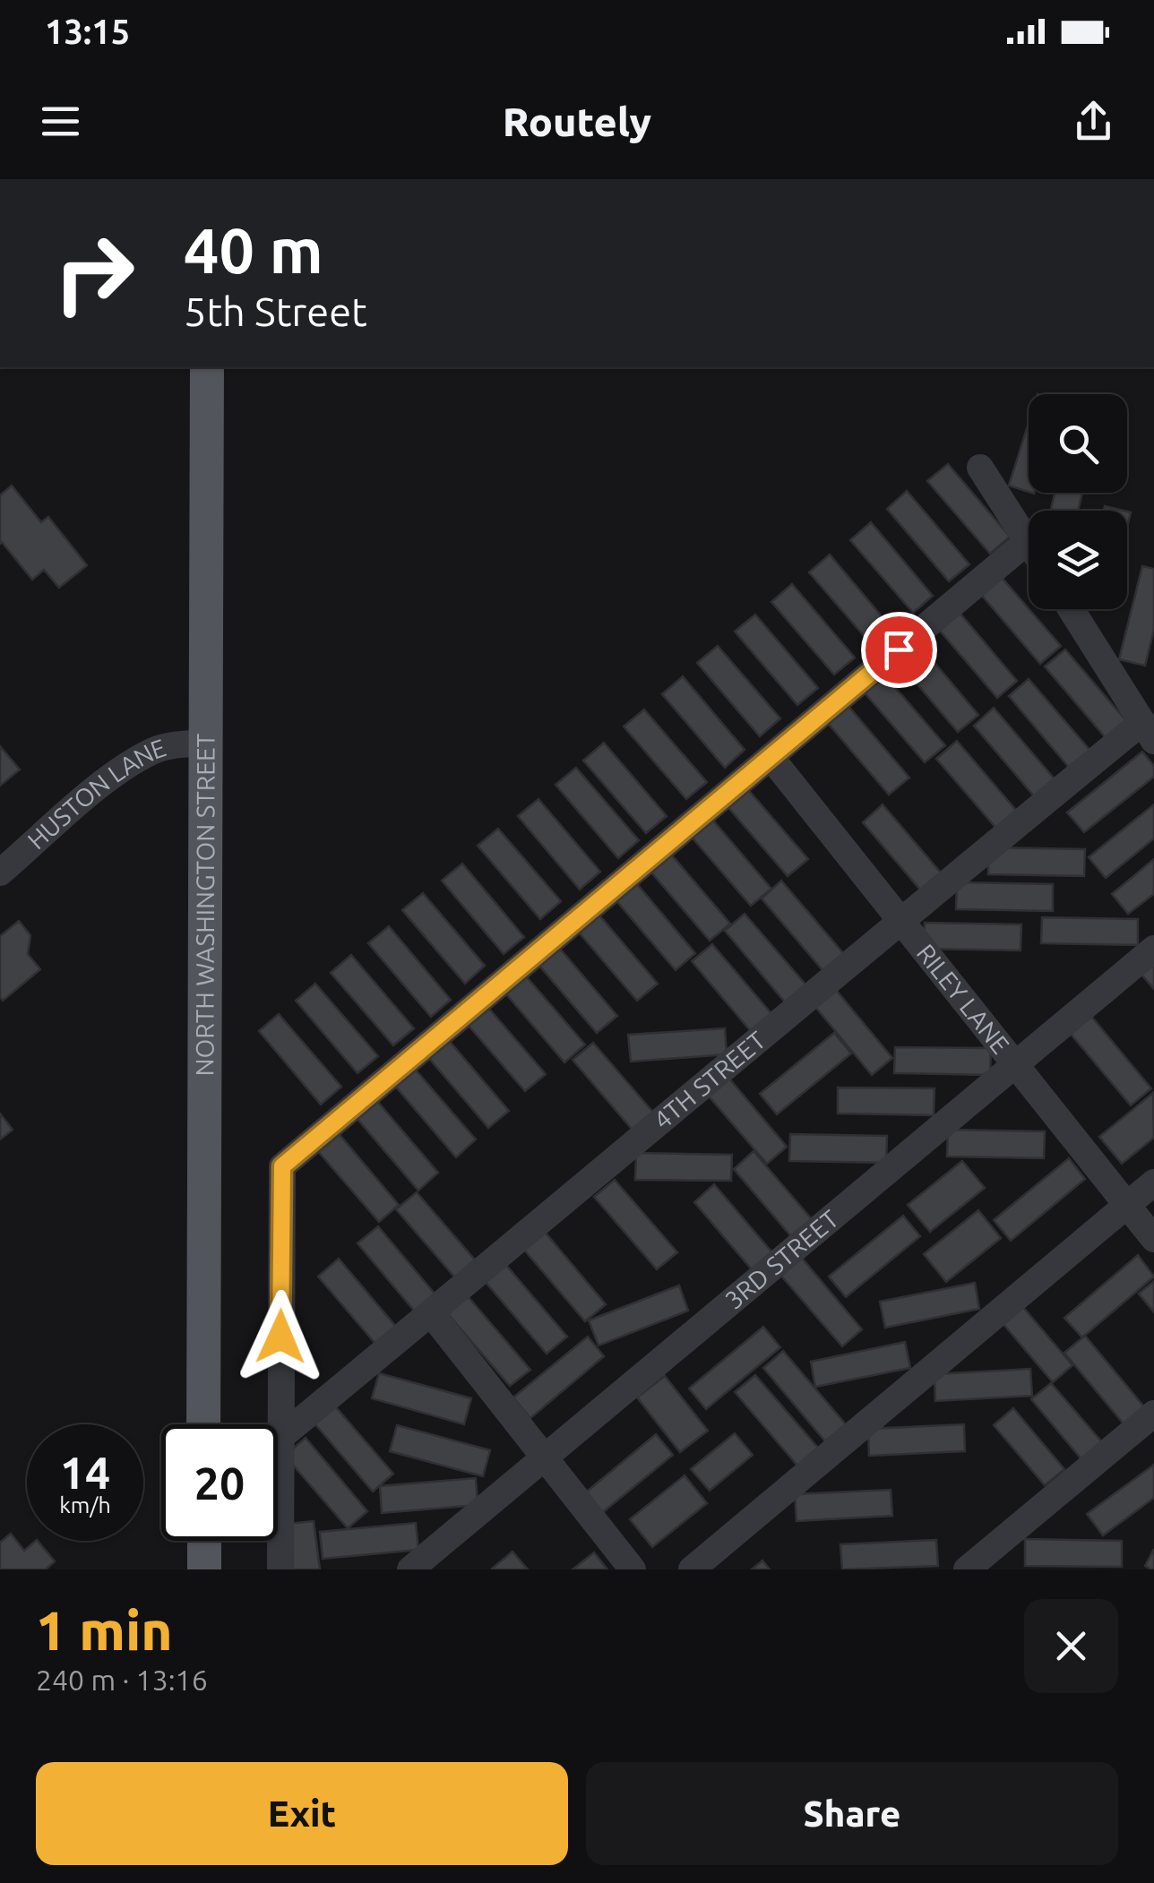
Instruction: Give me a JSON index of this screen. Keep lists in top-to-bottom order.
{
  "streets": {
    "main road": ["NORTH WASHINGTON STREET"],
    "street": [
      "HUSTON LANE",
      "RILEY LANE",
      "4TH STREET",
      "3RD STREET"
    ]
  },
  "crossings": [
    ["HUSTON LANE", "NORTH WASHINGTON STREET"],
    ["RILEY LANE", "4TH STREET"],
    ["RILEY LANE", "3RD STREET"]
  ],
  "page": {
    "status": "13:15",
    "header": "Routely",
    "turn": ["40 m", "5th Street"],
    "speed": "14 km/h",
    "limit": "20",
    "heading": ["1 min", "240 m · 13:16"],
    "buttons": ["Exit", "Share"]
  }
}
